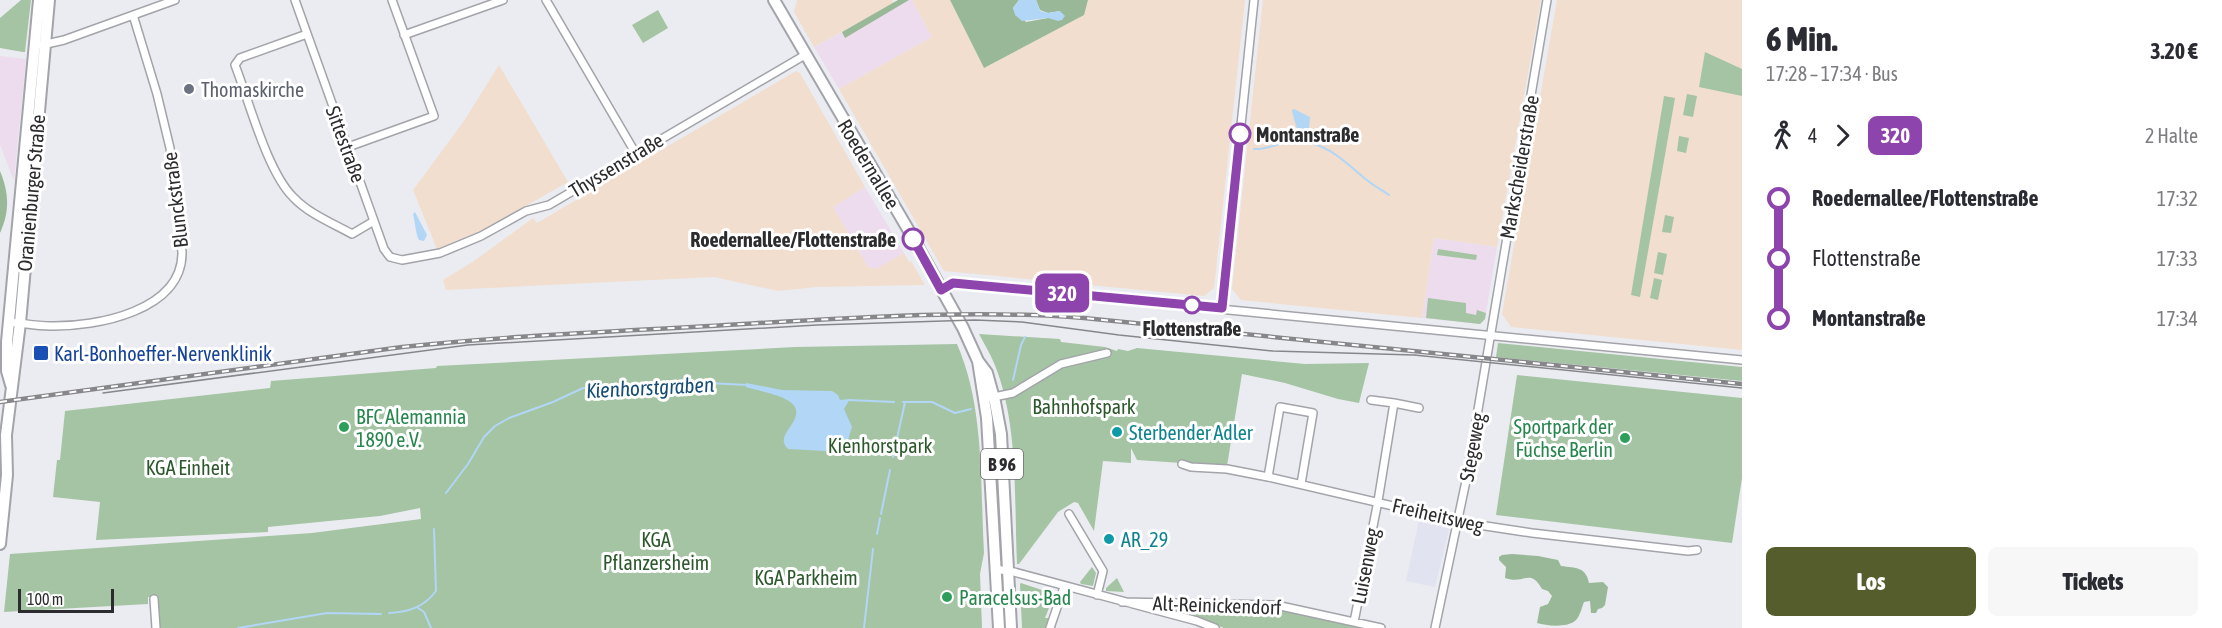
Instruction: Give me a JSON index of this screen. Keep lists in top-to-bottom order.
{
  "streets": {
    "main road": ["Roedernallee", "Oranienburger Straße", "B 96"],
    "street": [
      "Sittestraße",
      "Thyssenstraße",
      "Markscheiderstraße",
      "Blunckstraße",
      "Stegeweg",
      "Freiheitsweg",
      "Luisenweg",
      "Alt-Reinickendorf"
    ]
  },
  "crossings": [
    ["Sittestraße", "Thyssenstraße"],
    ["Roedernallee", "Thyssenstraße"],
    ["Roedernallee", "Alt-Reinickendorf"],
    ["Markscheiderstraße", "Stegeweg"],
    ["Oranienburger Straße", "Blunckstraße"],
    ["Stegeweg", "Freiheitsweg"],
    ["Freiheitsweg", "Luisenweg"],
    ["Luisenweg", "Alt-Reinickendorf"]
  ],
  "water": ["Kienhorstgraben"],
  "parks": [
    "Bahnhofspark",
    "Kienhorstpark",
    "KGA Einheit",
    "KGA Pflanzersheim",
    "KGA Parkheim"
  ],
  "places": {
    "other": [
      "Thomaskirche",
      "Montanstraße",
      "Roedernallee/Flottenstraße",
      "Flottenstraße",
      "BFC Alemannia 1890 e.V.",
      "Sterbender Adler",
      "Sportpark der Füchse Berlin",
      "AR_29",
      "Paracelsus-Bad"
    ],
    "transit": ["Karl-Bonhoeffer-Nervenklinik"]
  },
  "lines": ["bus line 320"],
  "scale_bar": "100 m",
  "page": {
    "on_map": "320",
    "heading": ["6 Min.", "17:28 – 17:34 · Bus", "3.20 €"],
    "legs": ["4", "320", "2 Halte"],
    "list": [
      {
        "name": "Roedernallee/Flottenstraße",
        "value": "17:32"
      },
      {
        "name": "Flottenstraße",
        "value": "17:33"
      },
      {
        "name": "Montanstraße",
        "value": "17:34"
      }
    ],
    "buttons": ["Los", "Tickets"],
    "scale": "100 m"
  }
}
